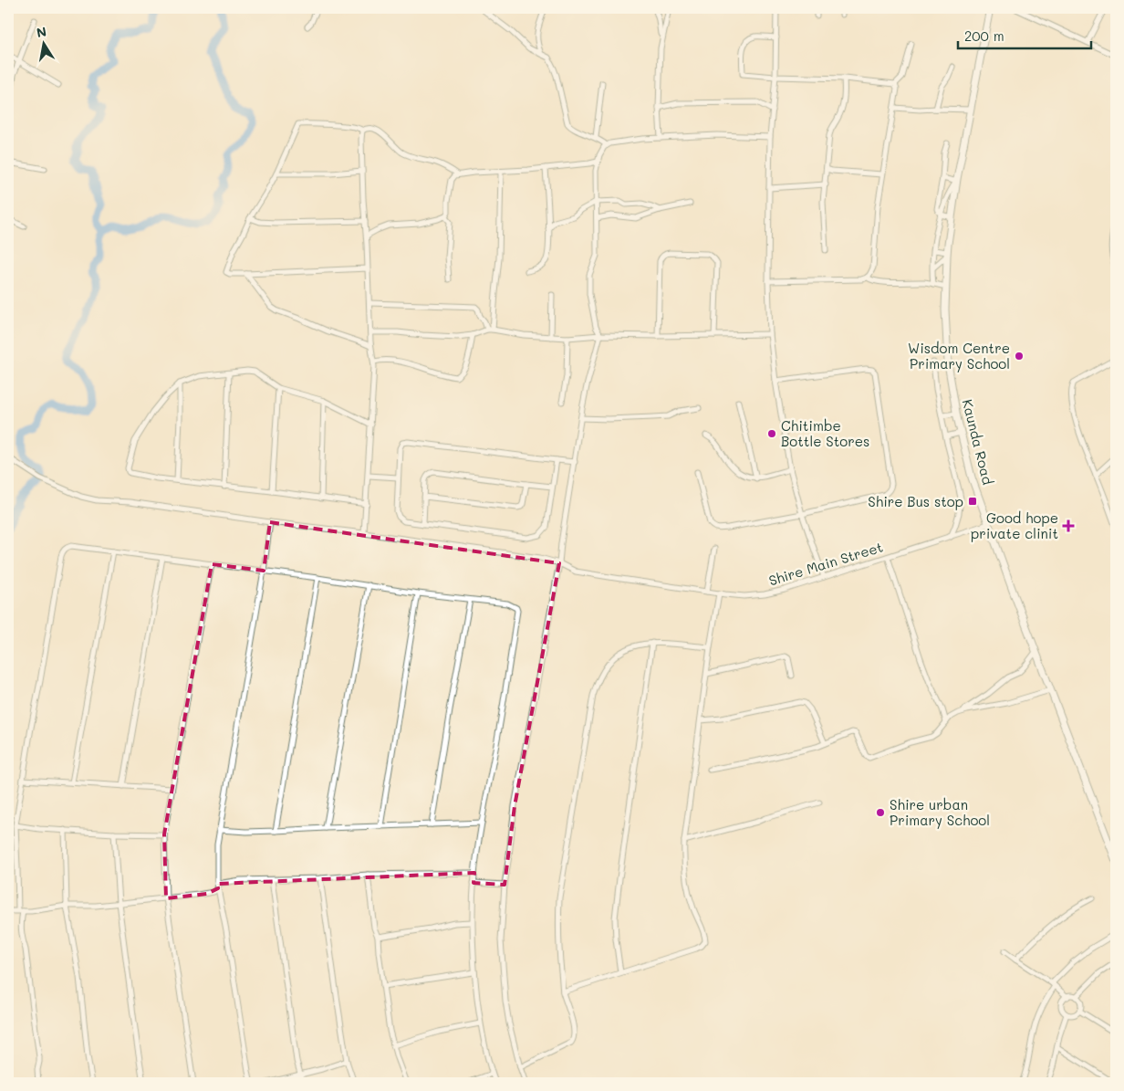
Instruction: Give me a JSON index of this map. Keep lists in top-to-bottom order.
{
  "streets": {
    "main road": ["Kaunda Road"],
    "street": ["Shire Main Street"]
  },
  "crossings": [
    ["Kaunda Road", "Shire Main Street"]
  ],
  "places": {
    "other": ["Wisdom Centre Primary School", "Chitimbe Bottle Stores", "Shire urban Primary School"],
    "transit": ["Shire Bus stop"],
    "health": ["Good hope private clinit"]
  },
  "scale_bar": "200 m",
  "north": "top"
}
